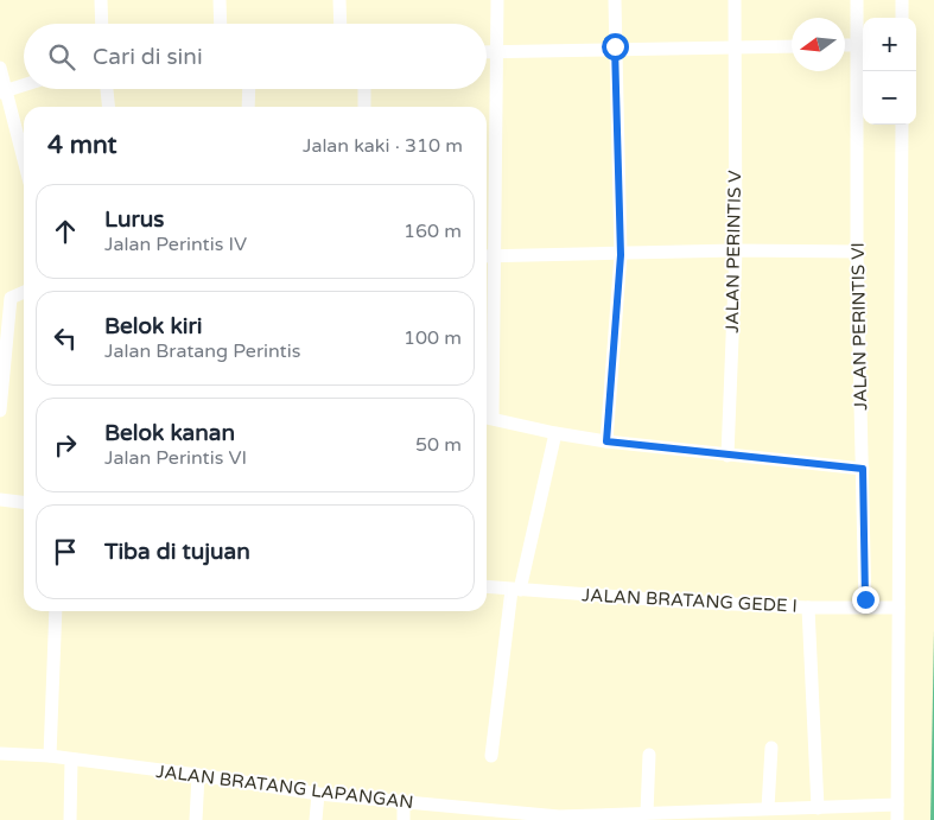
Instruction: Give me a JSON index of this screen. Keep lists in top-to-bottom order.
{
  "streets": {
    "street": [
      "JALAN PERINTIS V",
      "JALAN PERINTIS VI",
      "JALAN BRATANG GEDE I",
      "JALAN BRATANG LAPANGAN"
    ]
  },
  "crossings": [
    ["JALAN PERINTIS VI", "JALAN BRATANG GEDE I"]
  ],
  "north": "left",
  "page": {
    "map_buttons": ["+", "−"],
    "search": "Cari di sini",
    "heading": ["4 mnt", "Jalan kaki · 310 m"],
    "list": [
      ["Lurus", "Jalan Perintis IV", "160 m"],
      ["Belok kiri", "Jalan Bratang Perintis", "100 m"],
      ["Belok kanan", "Jalan Perintis VI", "50 m"],
      "Tiba di tujuan"
    ]
  }
}
